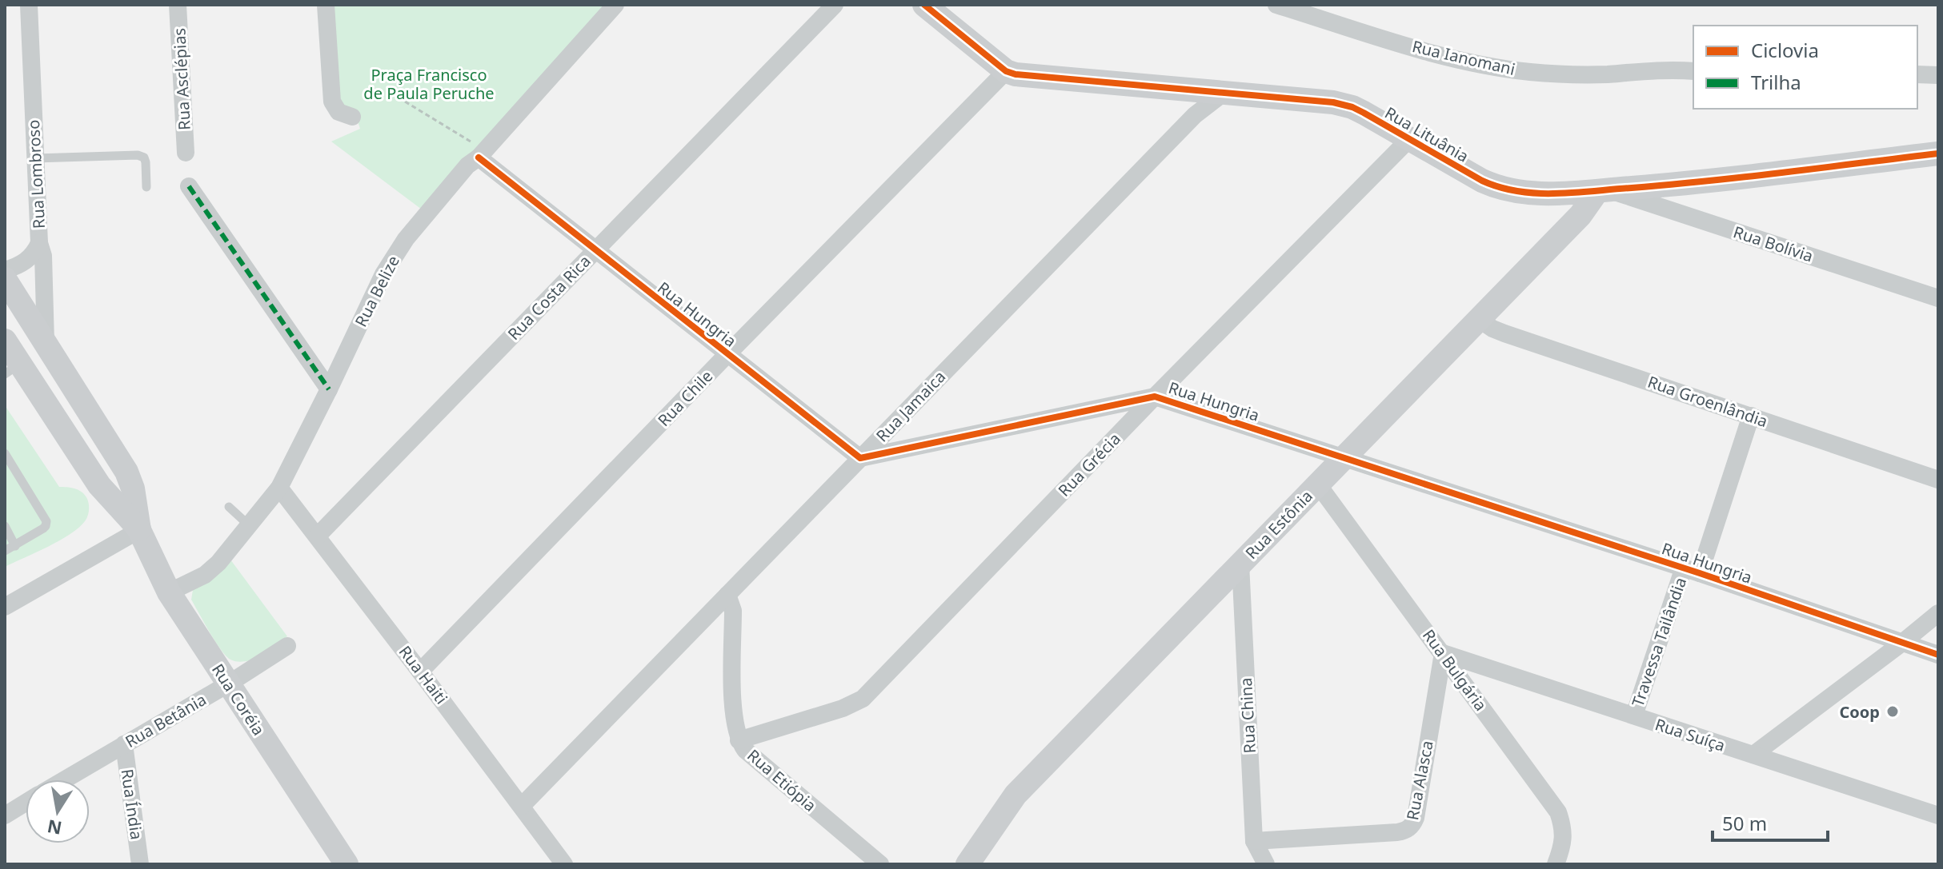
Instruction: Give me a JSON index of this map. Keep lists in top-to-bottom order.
{
  "streets": {
    "street": [
      "Rua Ianomani",
      "Rua Asclépias",
      "Rua Lituânia",
      "Rua Lombroso",
      "Rua Bolívia",
      "Rua Belize",
      "Rua Costa Rica",
      "Rua Hungria",
      "Rua Chile",
      "Rua Groenlândia",
      "Rua Jamaica",
      "Rua Grécia",
      "Rua Estônia",
      "Travessa Tailândia",
      "Rua Bulgária",
      "Rua Haiti",
      "Rua Coréia",
      "Rua China",
      "Rua Betânia",
      "Rua Suíça",
      "Rua Etiópia",
      "Rua Alasca",
      "Rua Índia"
    ]
  },
  "crossings": [
    ["Rua Lituânia", "Rua Bolívia"],
    ["Rua Lituânia", "Rua Chile"],
    ["Rua Lituânia", "Rua Jamaica"],
    ["Rua Lituânia", "Rua Grécia"],
    ["Rua Lituânia", "Rua Estônia"],
    ["Rua Lombroso", "Rua Coréia"],
    ["Rua Bolívia", "Rua Estônia"],
    ["Rua Belize", "Rua Hungria"],
    ["Rua Belize", "Rua Haiti"],
    ["Rua Belize", "Rua Coréia"],
    ["Rua Costa Rica", "Rua Hungria"],
    ["Rua Costa Rica", "Rua Haiti"],
    ["Rua Hungria", "Rua Chile"],
    ["Rua Hungria", "Rua Jamaica"],
    ["Rua Hungria", "Rua Grécia"],
    ["Rua Hungria", "Rua Estônia"],
    ["Rua Hungria", "Travessa Tailândia"],
    ["Rua Chile", "Rua Haiti"],
    ["Rua Groenlândia", "Rua Estônia"],
    ["Rua Groenlândia", "Travessa Tailândia"],
    ["Rua Jamaica", "Rua Haiti"],
    ["Rua Jamaica", "Rua Etiópia"],
    ["Rua Grécia", "Rua Etiópia"],
    ["Rua Estônia", "Rua Bulgária"],
    ["Rua Estônia", "Rua China"],
    ["Travessa Tailândia", "Rua Suíça"],
    ["Rua Bulgária", "Rua Suíça"],
    ["Rua Bulgária", "Rua Alasca"],
    ["Rua Coréia", "Rua Betânia"],
    ["Rua China", "Rua Alasca"],
    ["Rua Betânia", "Rua Índia"],
    ["Rua Suíça", "Rua Alasca"]
  ],
  "parks": ["Praça Francisco de Paula Peruche"],
  "places": ["Coop"],
  "legend": ["Ciclovia", "Trilha"],
  "scale_bar": "50 m",
  "north": "bottom"
}
